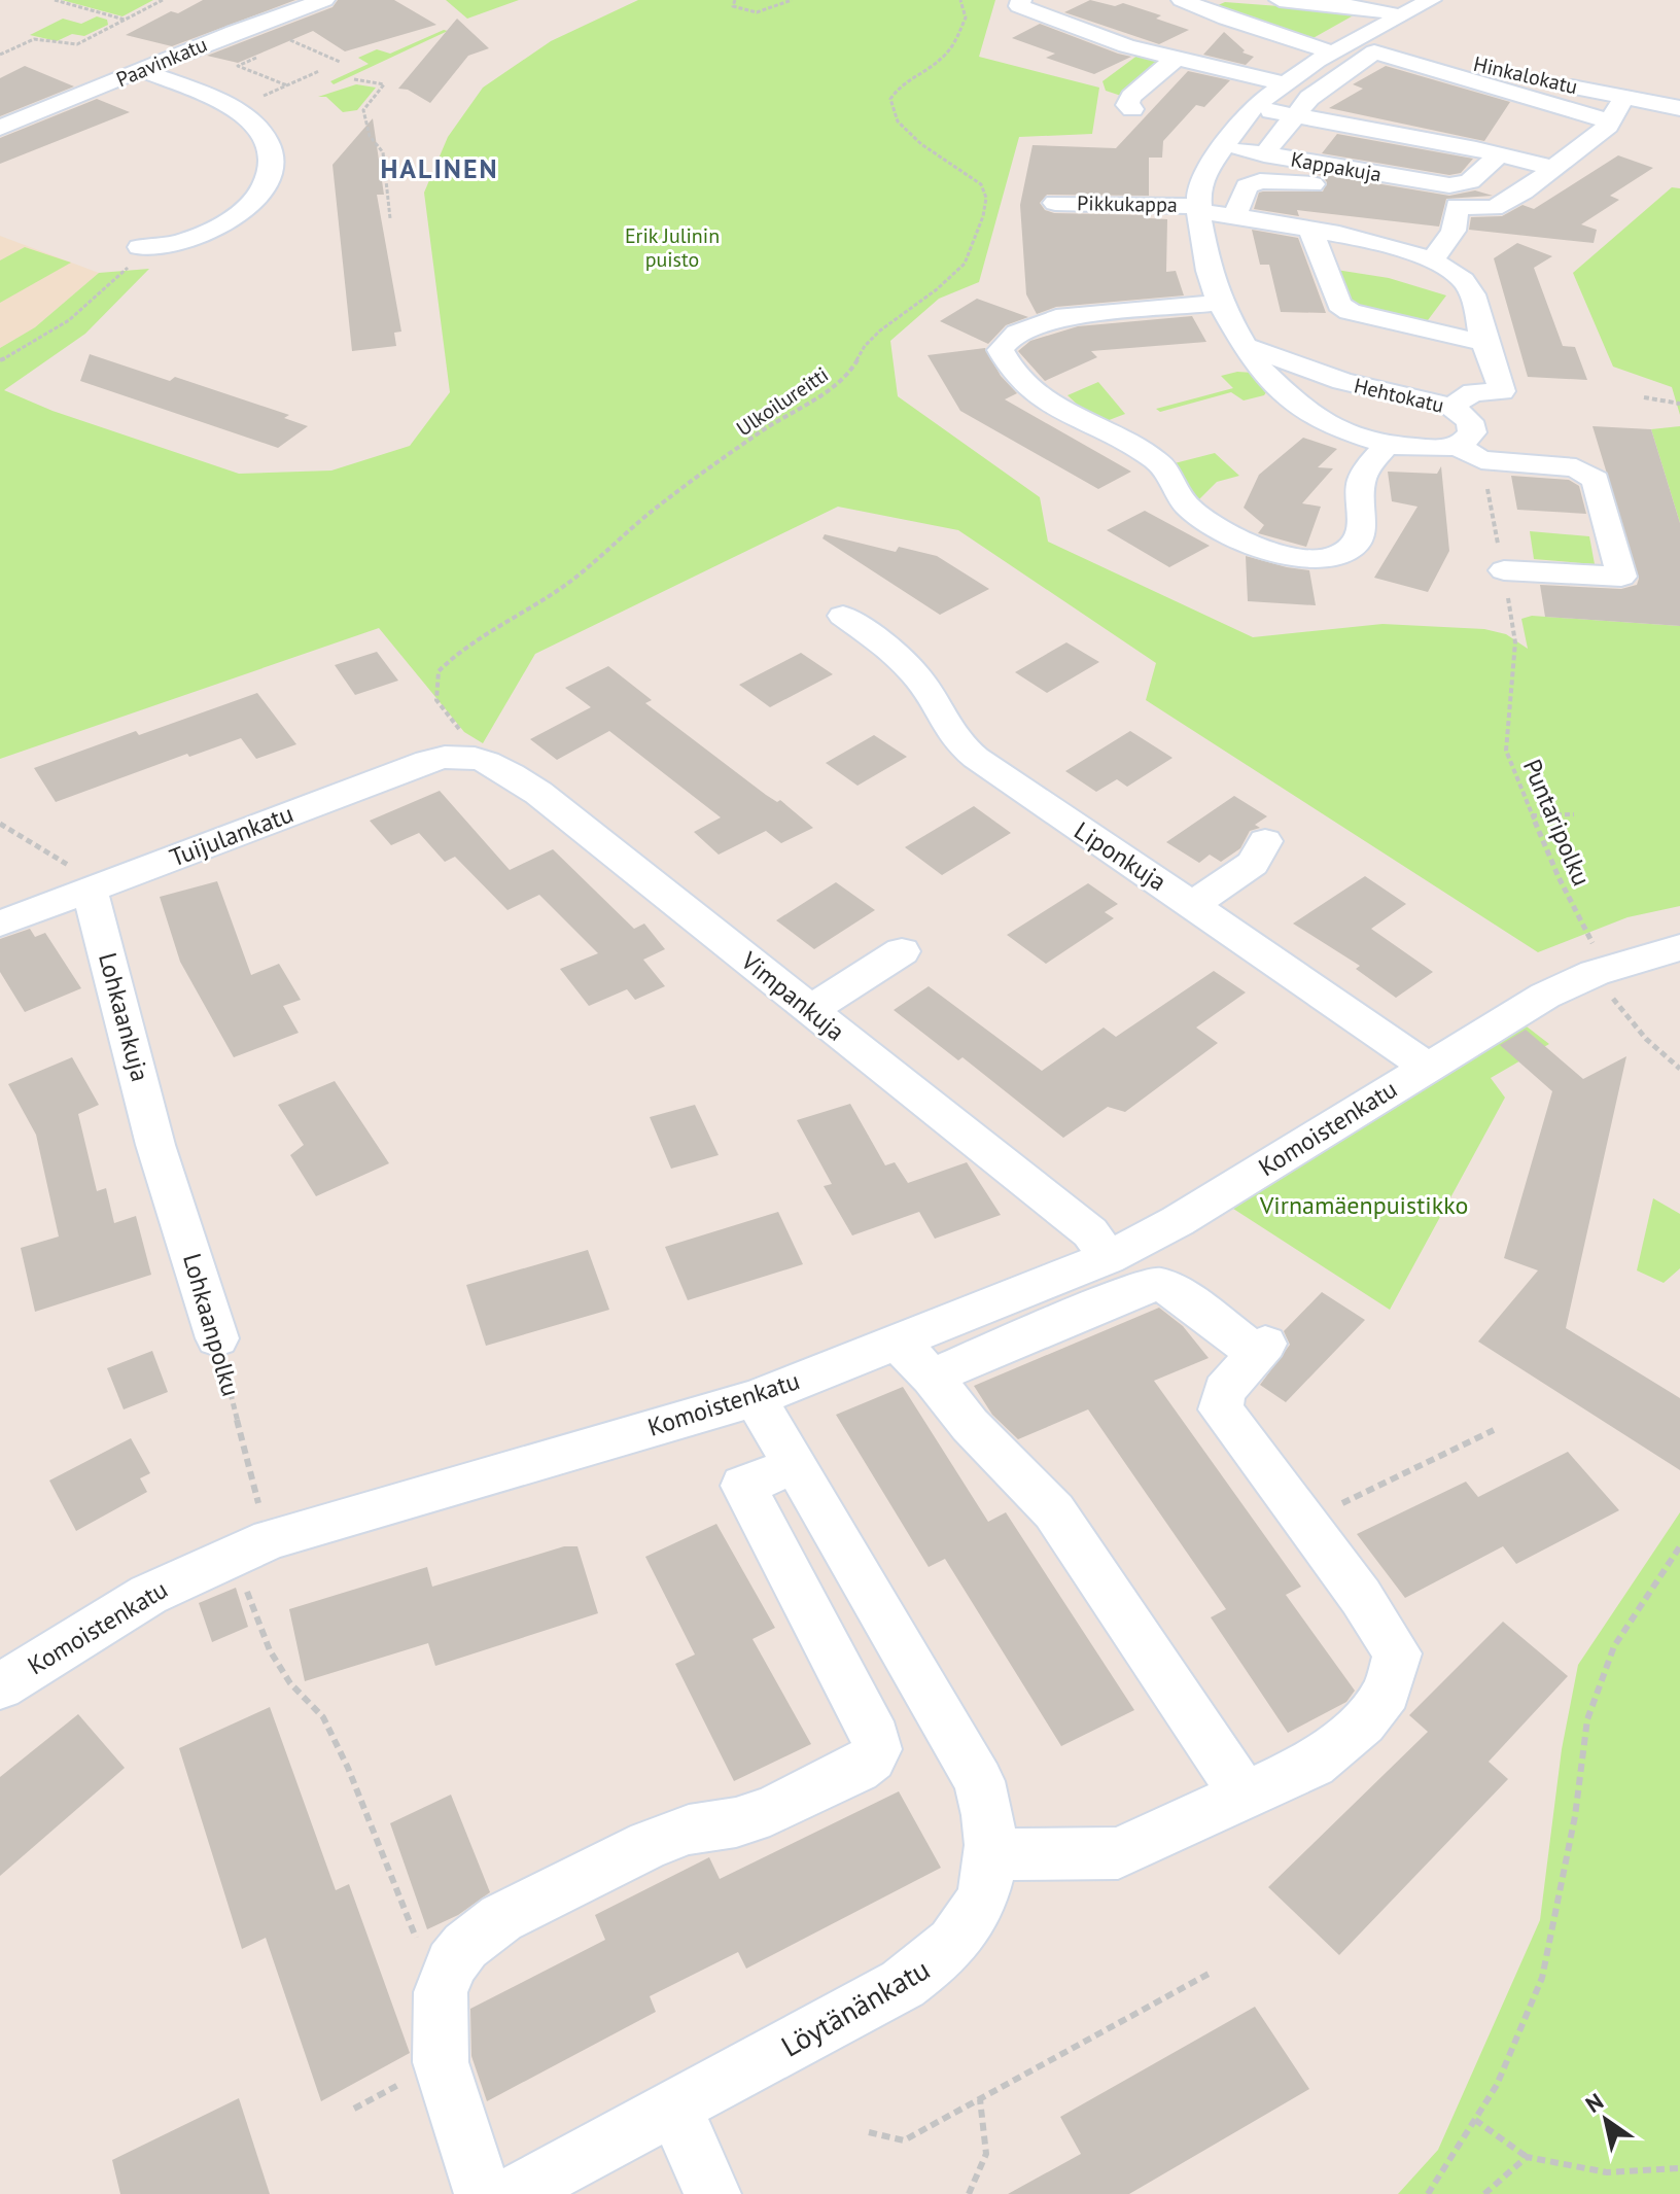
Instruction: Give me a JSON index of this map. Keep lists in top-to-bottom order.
{
  "streets": {
    "street": [
      "Paavinkatu",
      "Hinkalokatu",
      "Kappakuja",
      "Pikkukappa",
      "Hehtokatu",
      "Tuijulankatu",
      "Liponkuja",
      "Vimpankuja",
      "Lohkaankuja",
      "Komoistenkatu",
      "Lohkaanpolku",
      "Löytänänkatu"
    ],
    "path": ["Ulkoilureitti", "Puntaripolku"]
  },
  "crossings": [
    ["Hinkalokatu", "Hehtokatu"],
    ["Kappakuja", "Hehtokatu"],
    ["Pikkukappa", "Hehtokatu"],
    ["Hehtokatu", "Puntaripolku"],
    ["Ulkoilureitti", "Tuijulankatu"],
    ["Ulkoilureitti", "Vimpankuja"],
    ["Puntaripolku", "Komoistenkatu"],
    ["Tuijulankatu", "Vimpankuja"],
    ["Tuijulankatu", "Lohkaankuja"],
    ["Liponkuja", "Komoistenkatu"],
    ["Vimpankuja", "Komoistenkatu"],
    ["Lohkaankuja", "Lohkaanpolku"],
    ["Komoistenkatu", "Löytänänkatu"]
  ],
  "districts": ["HALINEN"],
  "parks": ["Erik Julinin puisto", "Virnamäenpuistikko"],
  "north": "top left"
}
